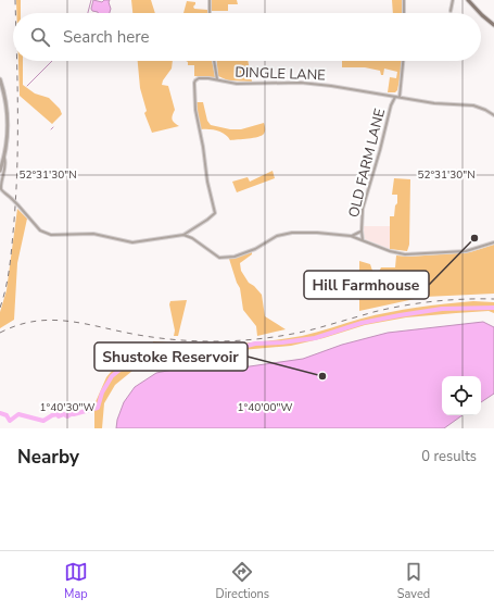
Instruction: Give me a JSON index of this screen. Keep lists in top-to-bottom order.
{
  "streets": {
    "street": ["DINGLE LANE", "OLD FARM LANE"]
  },
  "crossings": [
    ["DINGLE LANE", "OLD FARM LANE"]
  ],
  "places": ["Hill Farmhouse", "Shustoke Reservoir"],
  "page": {
    "search": "Search here",
    "heading": ["Nearby", "0 results"],
    "nav": ["Map", "Directions", "Saved"]
  },
  "coordinates": ["52°31'30\"N", "1°40'30\"W", "1°40'00\"W"]
}
